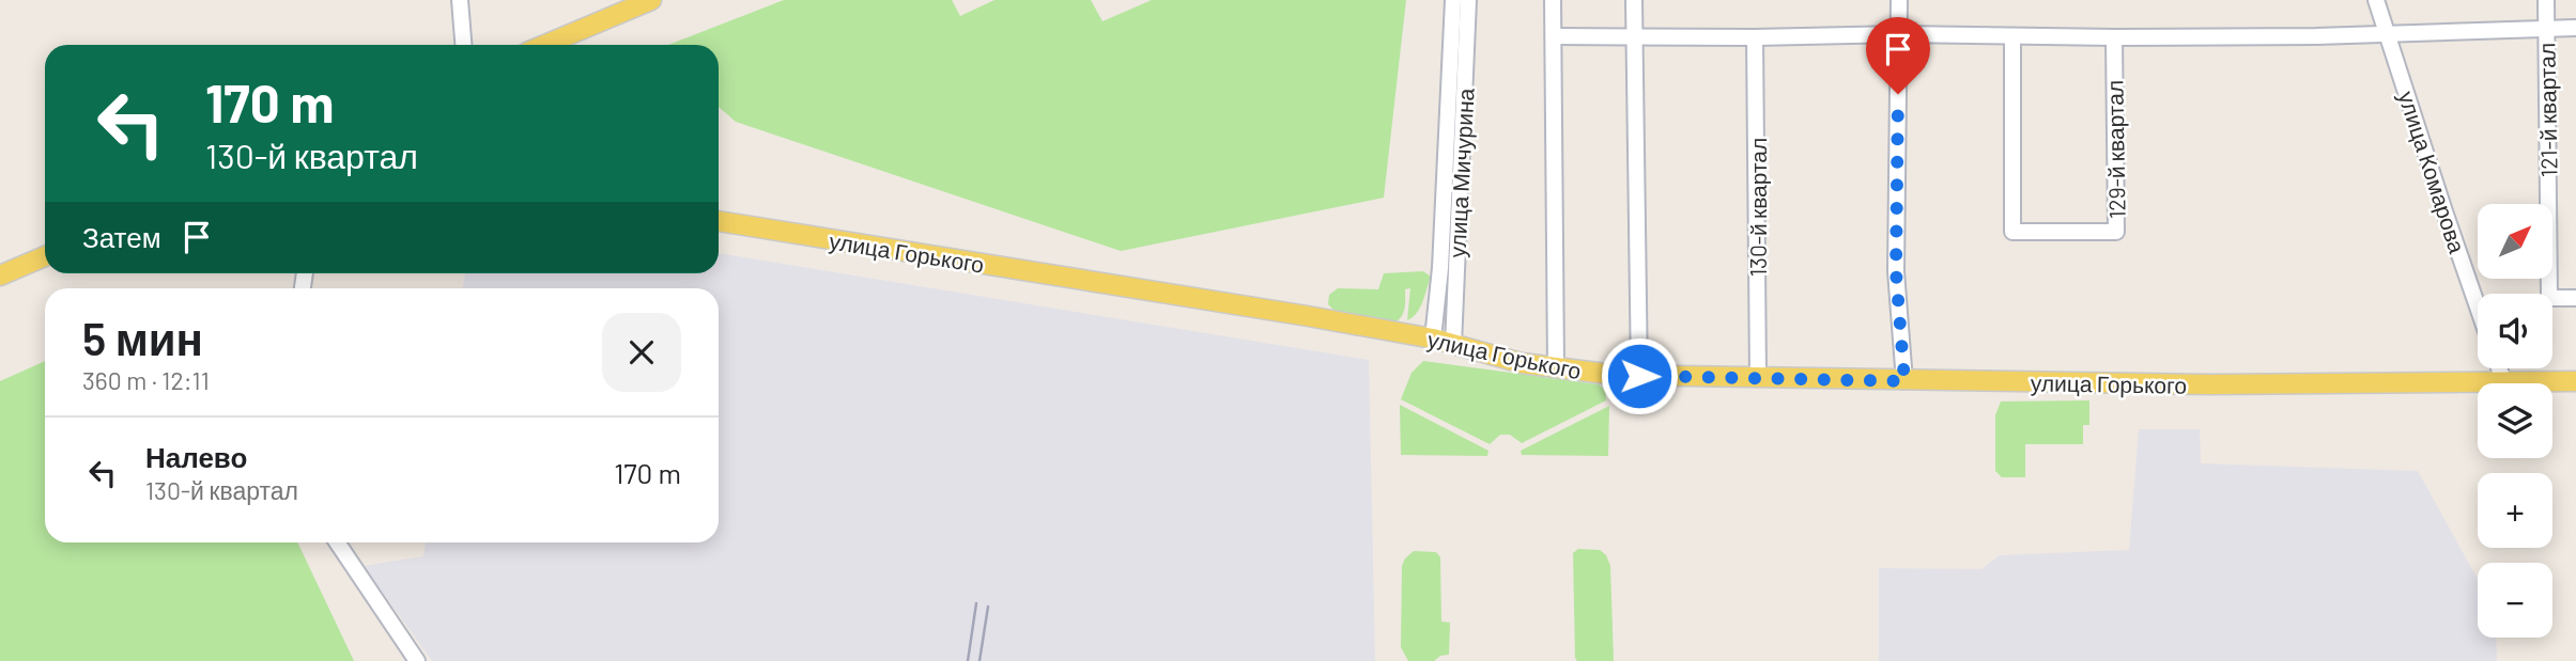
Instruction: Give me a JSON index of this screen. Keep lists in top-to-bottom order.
{
  "streets": {
    "main road": ["улица Горького"],
    "street": [
      "121-й квартал",
      "129-й квартал",
      "улица Комарова",
      "улица Мичурина",
      "130-й квартал"
    ]
  },
  "crossings": [
    ["улица Мичурина", "улица Горького"],
    ["130-й квартал", "улица Горького"]
  ],
  "north": "top right",
  "page": {
    "turn": ["170 m", "130-й квартал"],
    "then": "Затем",
    "map_buttons": ["+", "−"],
    "heading": ["5 мин", "360 m · 12:11"],
    "list": [
      {
        "name": "Налево",
        "note": "130-й квартал",
        "value": "170 m"
      }
    ]
  }
}
